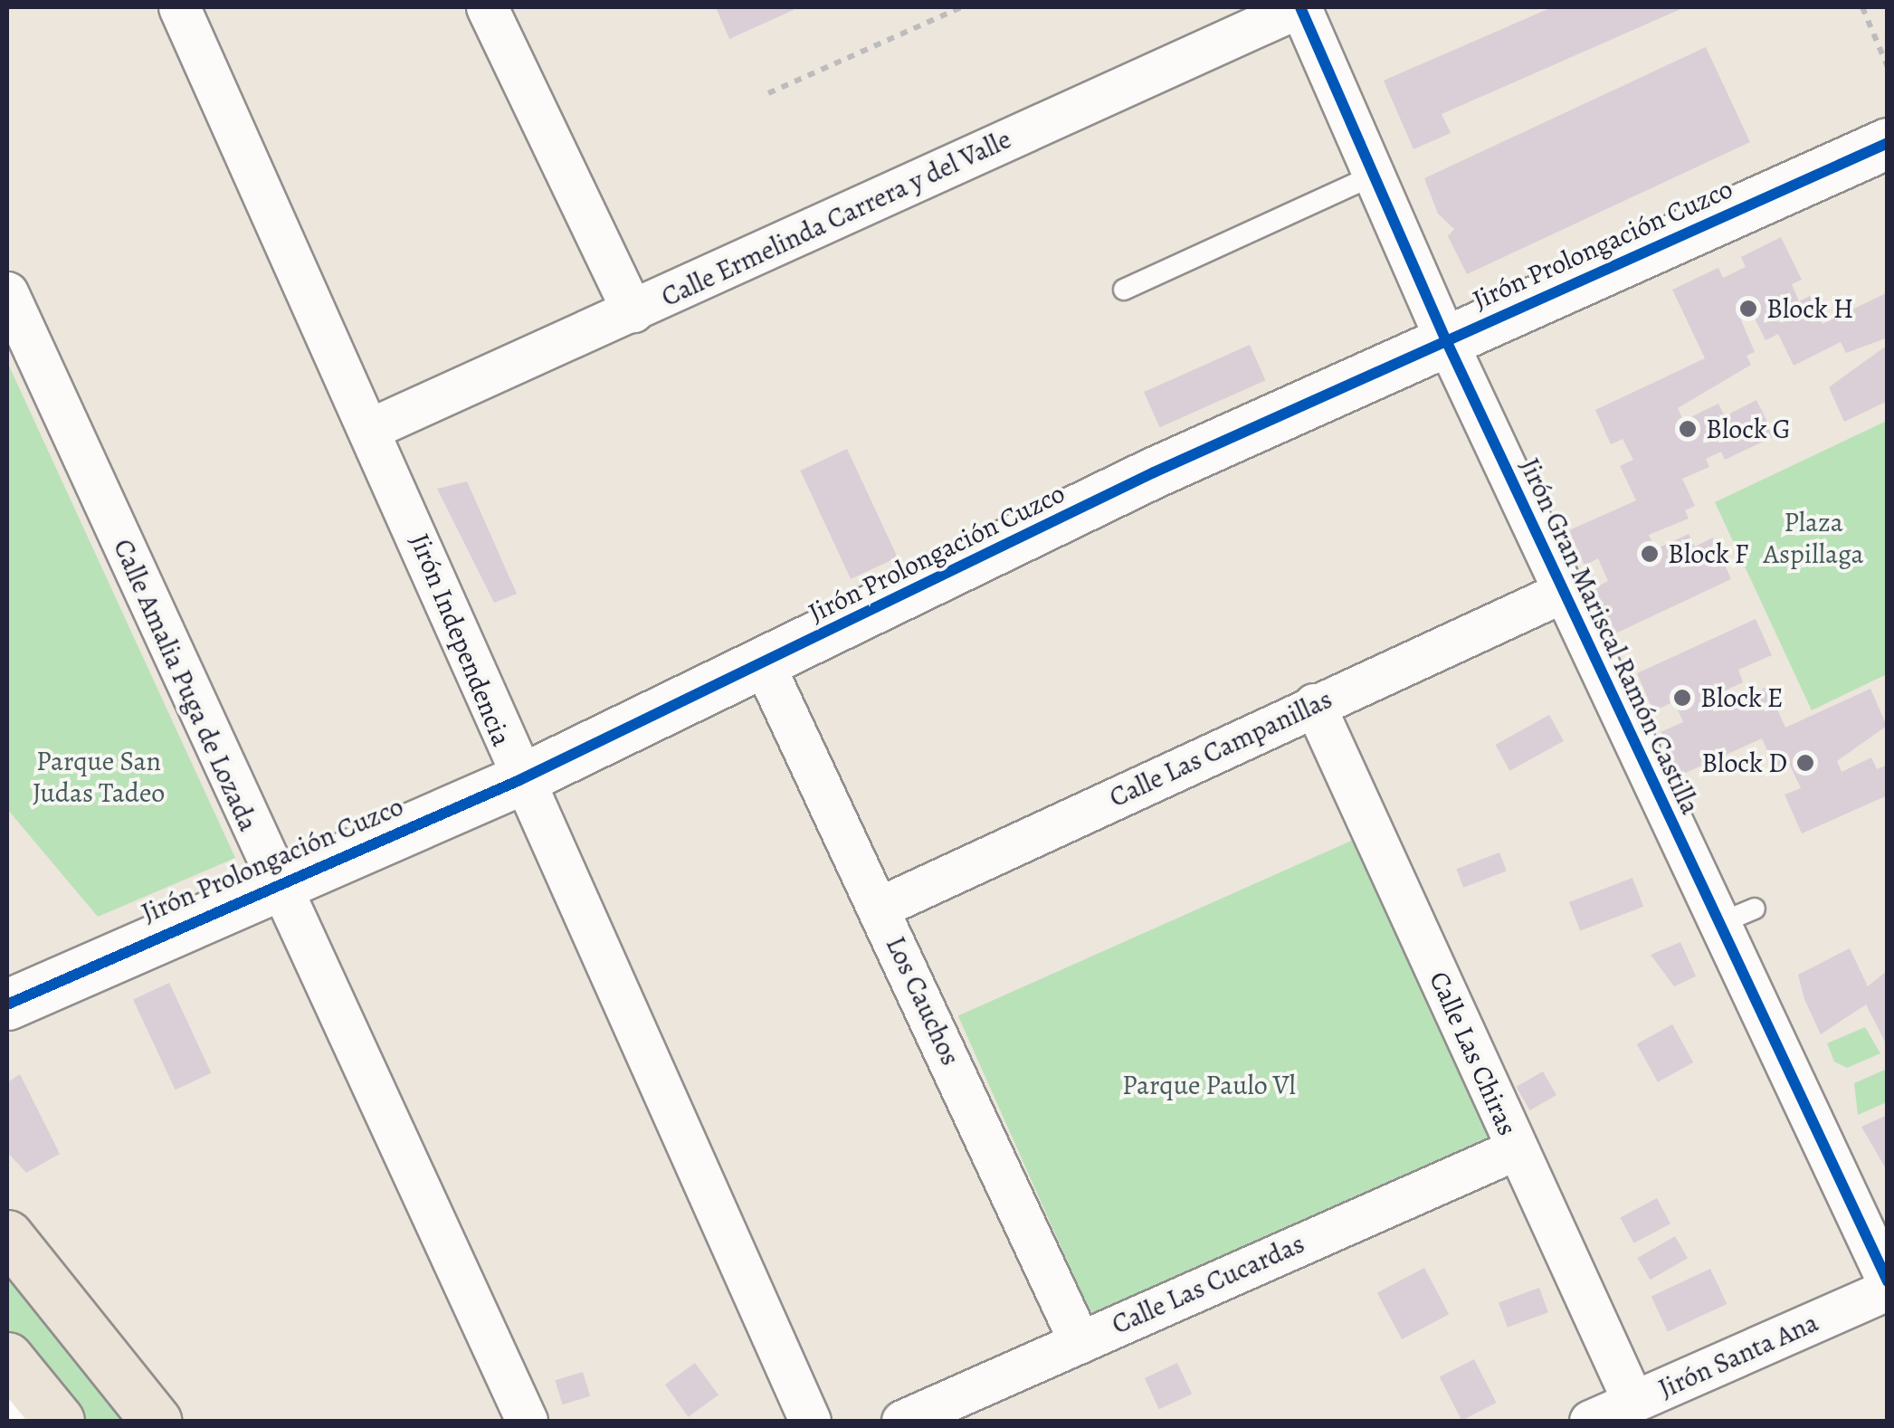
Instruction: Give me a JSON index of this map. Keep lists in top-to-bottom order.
{
  "streets": {
    "street": [
      "Calle Ermelinda Carrera y del Valle",
      "Jirón Prolongación Cuzco",
      "Jirón Gran Mariscal Ramón Castilla",
      "Jirón Independencia",
      "Calle Amalia Puga de Lozada",
      "Calle Las Campanillas",
      "Los Cauchos",
      "Calle Las Chiras",
      "Calle Las Cucardas",
      "Jirón Santa Ana"
    ]
  },
  "crossings": [
    ["Calle Ermelinda Carrera y del Valle", "Jirón Gran Mariscal Ramón Castilla"],
    ["Calle Ermelinda Carrera y del Valle", "Jirón Independencia"],
    ["Jirón Prolongación Cuzco", "Jirón Gran Mariscal Ramón Castilla"],
    ["Jirón Prolongación Cuzco", "Jirón Independencia"],
    ["Jirón Prolongación Cuzco", "Calle Amalia Puga de Lozada"],
    ["Jirón Prolongación Cuzco", "Los Cauchos"],
    ["Jirón Gran Mariscal Ramón Castilla", "Calle Las Campanillas"],
    ["Calle Las Campanillas", "Los Cauchos"],
    ["Calle Las Campanillas", "Calle Las Chiras"],
    ["Los Cauchos", "Calle Las Cucardas"],
    ["Calle Las Chiras", "Calle Las Cucardas"],
    ["Calle Las Chiras", "Jirón Santa Ana"]
  ],
  "parks": ["Plaza Aspillaga", "Parque San Judas Tadeo", "Parque Paulo Vl"],
  "places": [
    "Block H",
    "Block G",
    "Block F",
    "Block E",
    "Block D"
  ]
}
